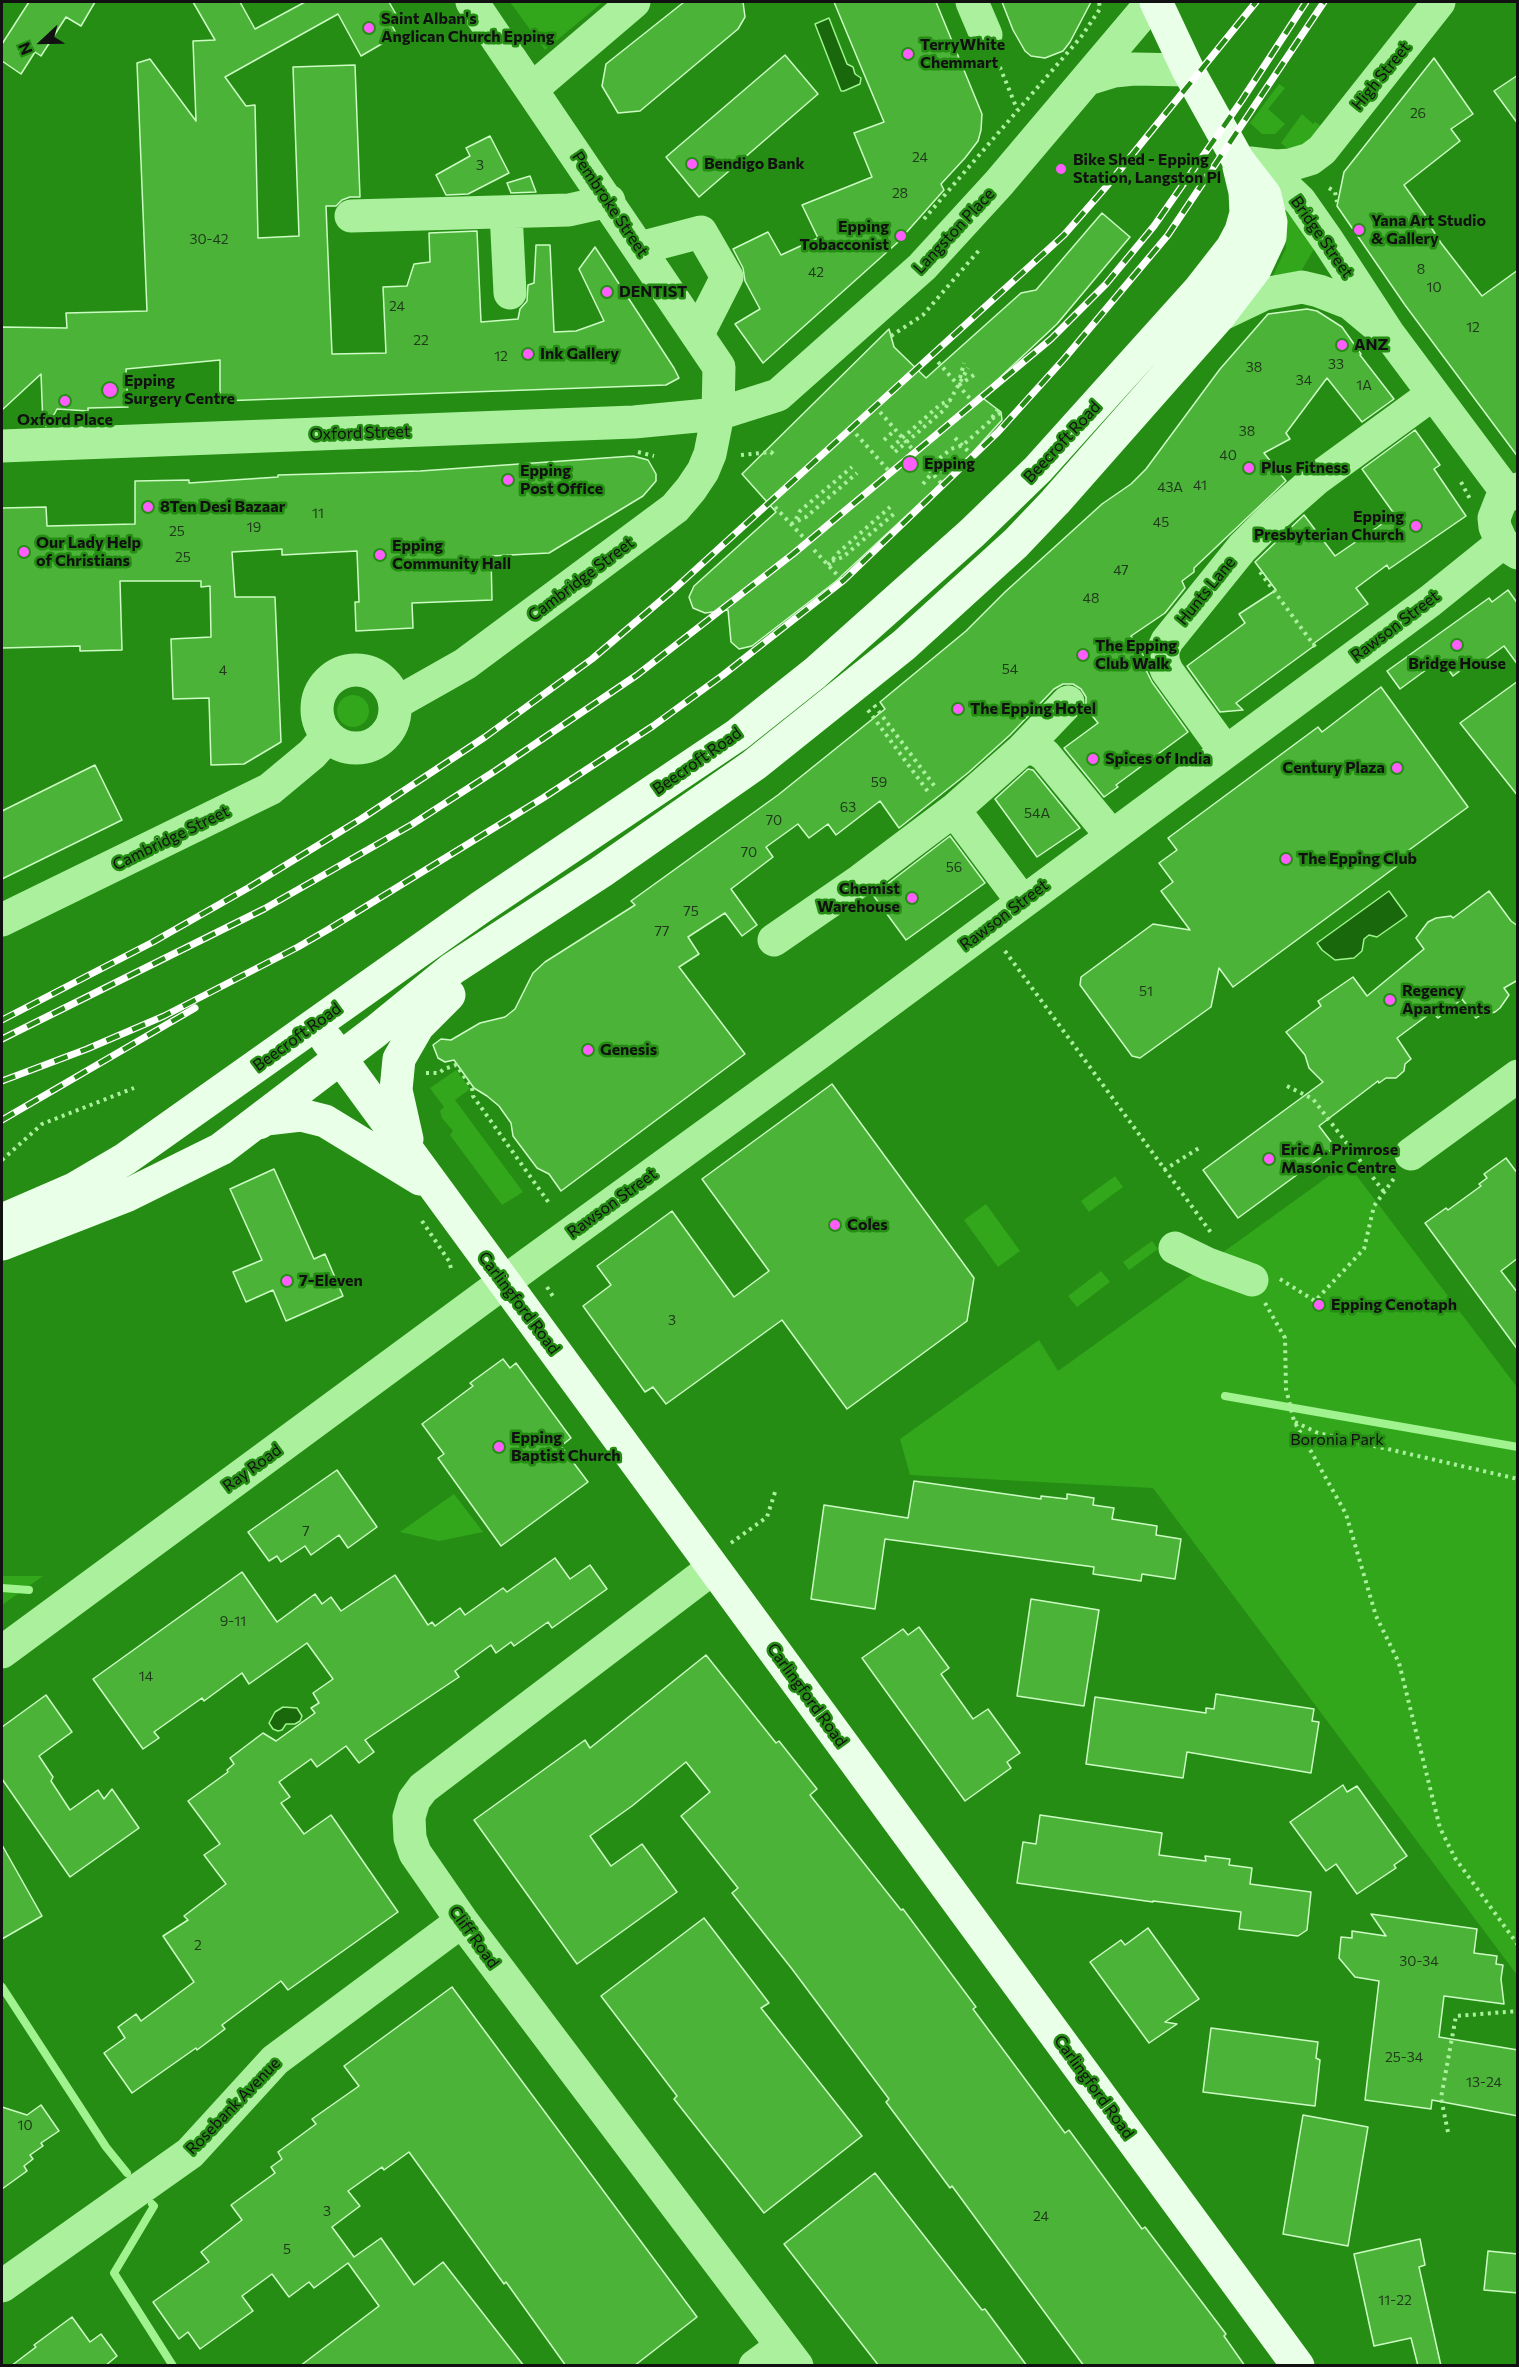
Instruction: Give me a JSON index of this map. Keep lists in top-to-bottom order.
{
  "streets": {
    "main road": ["Beecroft Road", "Carlingford Road"],
    "street": [
      "High Street",
      "Pembroke Street",
      "Langston Place",
      "Bridge Street",
      "Oxford Street",
      "Cambridge Street",
      "Hunts Lane",
      "Rawson Street",
      "Ray Road",
      "Cliff Road",
      "Rosebank Avenue"
    ]
  },
  "crossings": [
    ["High Street", "Bridge Street"],
    ["High Street", "Beecroft Road"],
    ["Pembroke Street", "Langston Place"],
    ["Pembroke Street", "Oxford Street"],
    ["Pembroke Street", "Cambridge Street"],
    ["Langston Place", "Oxford Street"],
    ["Langston Place", "Beecroft Road"],
    ["Langston Place", "Cambridge Street"],
    ["Bridge Street", "Beecroft Road"],
    ["Bridge Street", "Hunts Lane"],
    ["Oxford Street", "Cambridge Street"],
    ["Beecroft Road", "Carlingford Road"],
    ["Hunts Lane", "Rawson Street"],
    ["Rawson Street", "Carlingford Road"],
    ["Rawson Street", "Ray Road"],
    ["Carlingford Road", "Ray Road"],
    ["Carlingford Road", "Cliff Road"],
    ["Cliff Road", "Rosebank Avenue"]
  ],
  "parks": ["Boronia Park"],
  "places": [
    "Saint Alban's Anglican Church Epping",
    "TerryWhite Chemmart",
    "Bendigo Bank",
    "Bike Shed - Epping Station, Langston Pl",
    "Yana Art Studio & Gallery",
    "Epping Tobacconist",
    "DENTIST",
    "ANZ",
    "Ink Gallery",
    "Epping Surgery Centre",
    "Oxford Place",
    "Epping",
    "Plus Fitness",
    "Epping Post Office",
    "8Ten Desi Bazaar",
    "Epping Presbyterian Church",
    "Our Lady Help of Christians",
    "Epping Community Hall",
    "Bridge House",
    "The Epping Club Walk",
    "The Epping Hotel",
    "Spices of India",
    "Century Plaza",
    "The Epping Club",
    "Chemist Warehouse",
    "Regency Apartments",
    "Genesis",
    "Eric A. Primrose Masonic Centre",
    "Coles",
    "7-Eleven",
    "Epping Cenotaph",
    "Epping Baptist Church"
  ],
  "house_numbers": [
    "26",
    "24",
    "3",
    "28",
    "30-42",
    "8",
    "42",
    "10",
    "24",
    "12",
    "22",
    "12",
    "33",
    "38",
    "34",
    "1A",
    "38",
    "40",
    "41",
    "43A",
    "11",
    "45",
    "19",
    "25",
    "25",
    "47",
    "48",
    "54",
    "4",
    "59",
    "63",
    "54A",
    "70",
    "70",
    "56",
    "75",
    "77",
    "51",
    "3",
    "7",
    "9-11",
    "14",
    "2",
    "30-34",
    "25-34",
    "13-24",
    "10",
    "3",
    "24",
    "5",
    "11-22"
  ],
  "north": "left"
}
